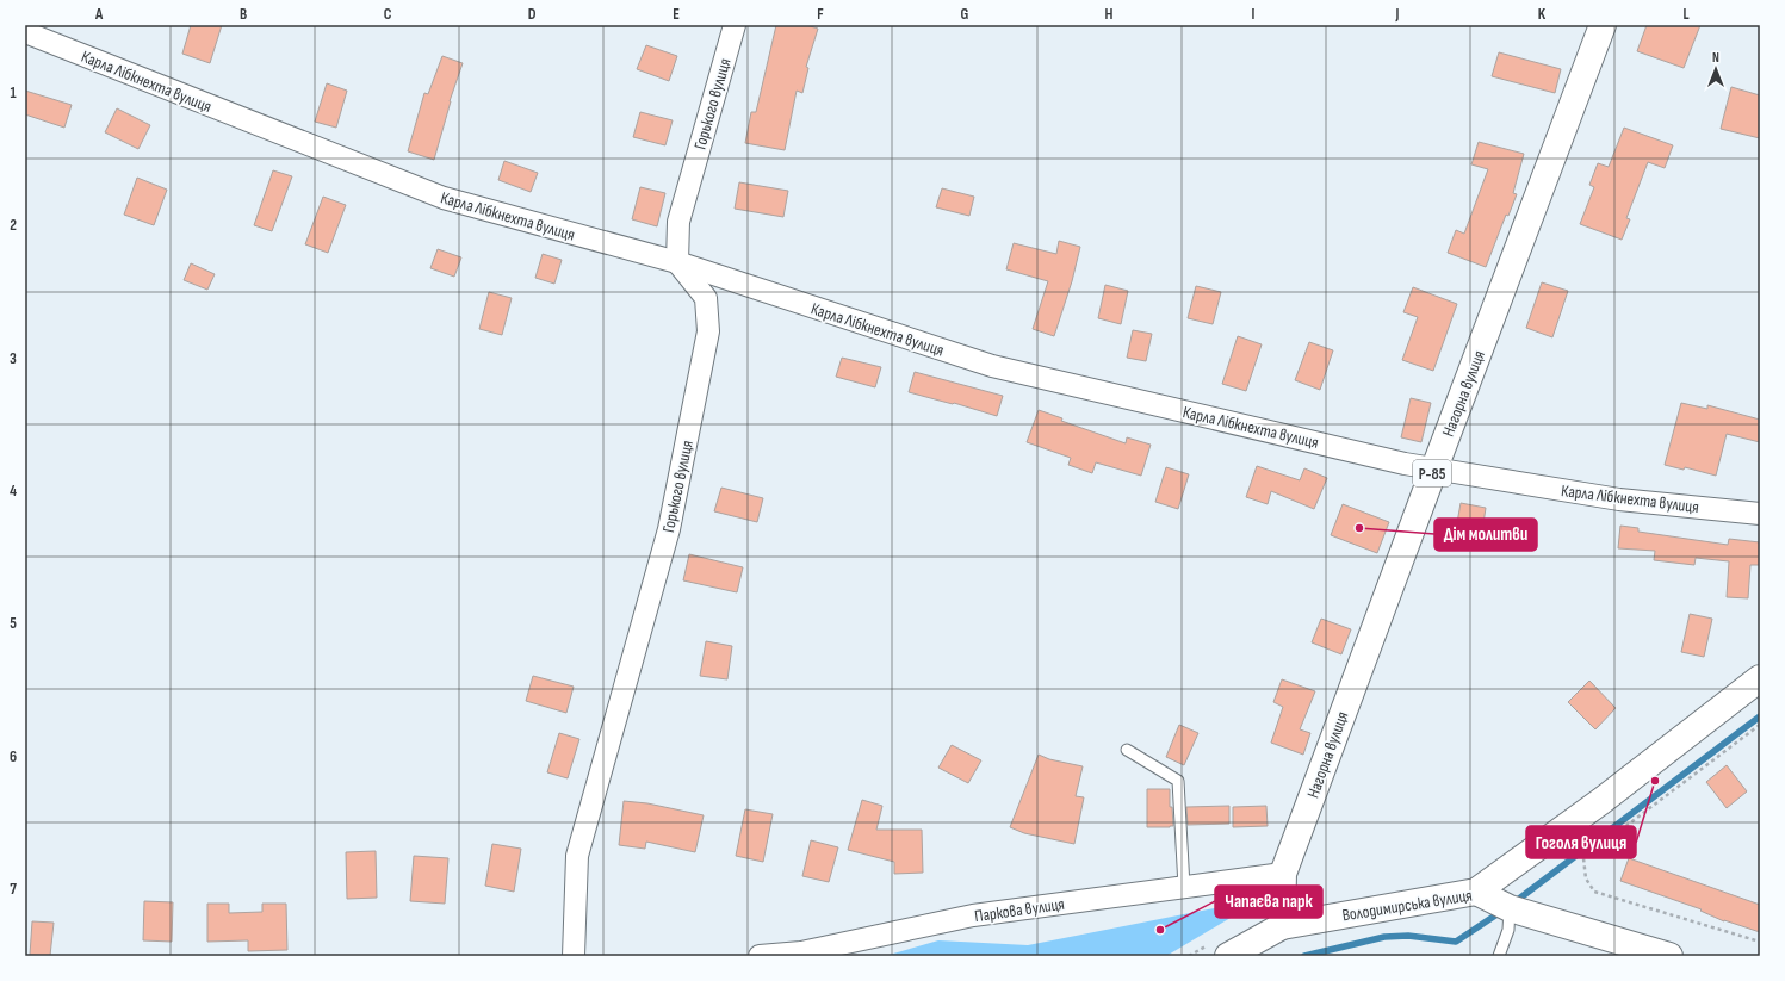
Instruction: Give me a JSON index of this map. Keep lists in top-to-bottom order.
{
  "streets": {
    "main road": ["Нагорна вулиця", "Р-85", "Володимирська вулиця"],
    "street": ["Карла Лібкнехта вулиця", "Горького вулиця", "Паркова вулиця"]
  },
  "crossings": [
    ["Карла Лібкнехта вулиця", "Горького вулиця"],
    ["Карла Лібкнехта вулиця", "Нагорна вулиця"],
    ["Нагорна вулиця", "Володимирська вулиця"],
    ["Нагорна вулиця", "Паркова вулиця"]
  ],
  "places": ["Дім молитви", "Гоголя вулиця", "Чапаєва парк"],
  "north": "top",
  "grid": {
    "columns": [
      "A",
      "B",
      "C",
      "D",
      "E",
      "F",
      "G",
      "H",
      "I",
      "J",
      "K",
      "L"
    ],
    "rows": [
      "1",
      "2",
      "3",
      "4",
      "5",
      "6",
      "7"
    ]
  }
}
